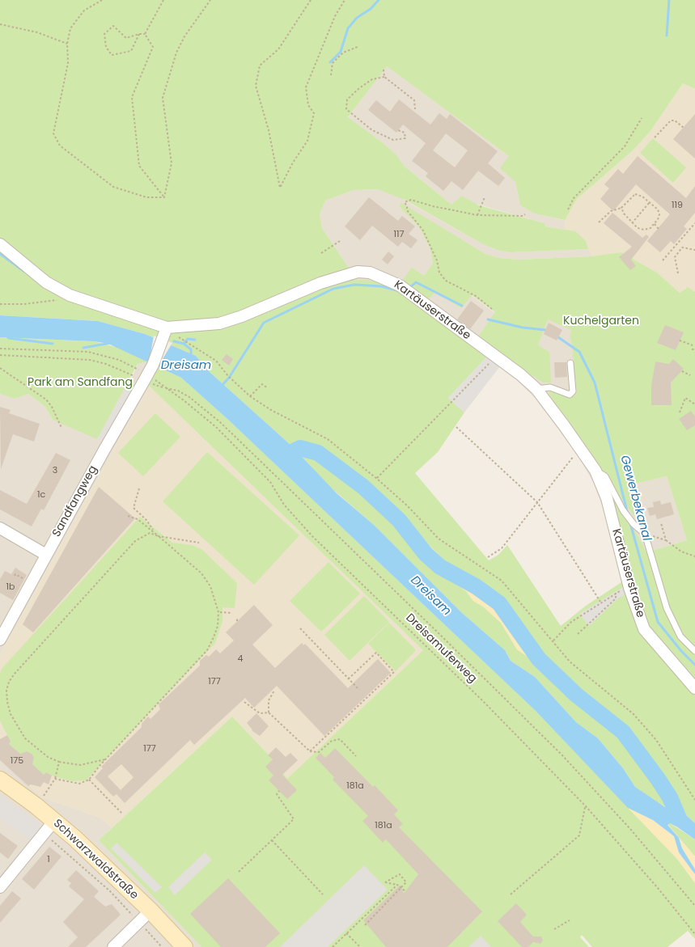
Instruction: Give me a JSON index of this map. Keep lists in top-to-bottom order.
{
  "streets": {
    "main road": ["Schwarzwaldstraße"],
    "street": ["Kartäuserstraße", "Sandfangweg"],
    "path": ["Dreisamuferweg"]
  },
  "crossings": [
    ["Kartäuserstraße", "Sandfangweg"]
  ],
  "water": ["Dreisam", "Gewerbekanal"],
  "parks": ["Kuchelgarten", "Park am Sandfang"],
  "house_numbers": [
    "119",
    "117",
    "3",
    "1c",
    "1b",
    "4",
    "177",
    "177",
    "175",
    "181a",
    "181a",
    "1"
  ]
}
